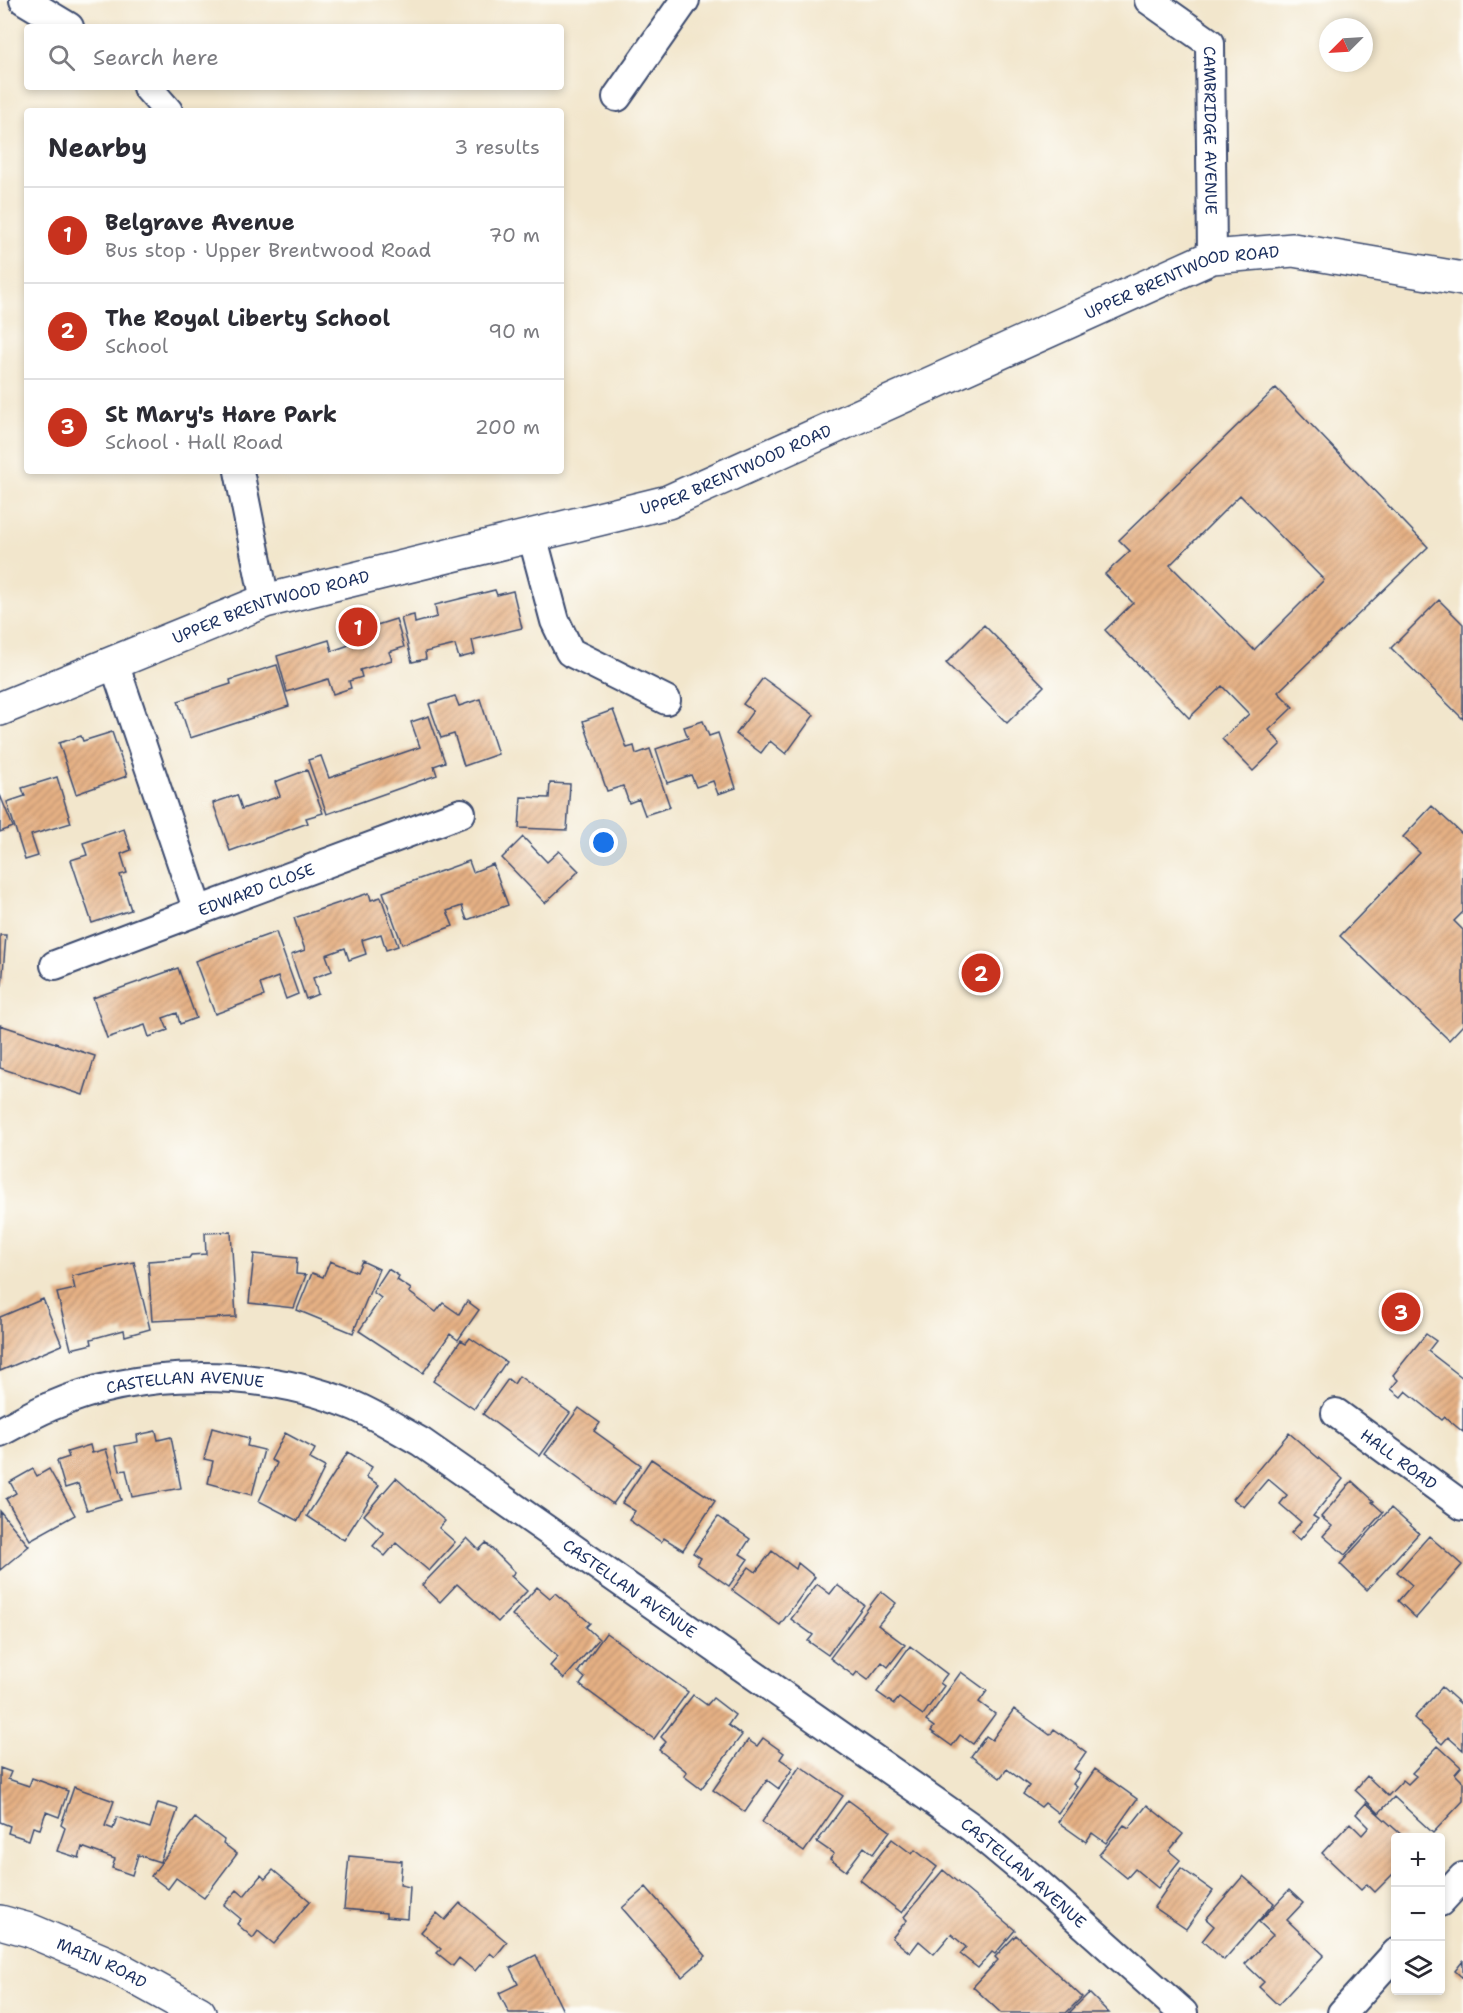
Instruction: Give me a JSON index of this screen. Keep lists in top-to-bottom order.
{
  "streets": {
    "street": [
      "CAMBRIDGE AVENUE",
      "UPPER BRENTWOOD ROAD",
      "EDWARD CLOSE",
      "CASTELLAN AVENUE",
      "HALL ROAD",
      "MAIN ROAD"
    ]
  },
  "crossings": [
    ["CAMBRIDGE AVENUE", "UPPER BRENTWOOD ROAD"],
    ["UPPER BRENTWOOD ROAD", "EDWARD CLOSE"]
  ],
  "north": "bottom left",
  "page": {
    "search": "Search here",
    "heading": ["Nearby", "3 results"],
    "list": [
      {
        "mark": "1",
        "name": "Belgrave Avenue",
        "note": "Bus stop · Upper Brentwood Road",
        "value": "70 m"
      },
      {
        "mark": "2",
        "name": "The Royal Liberty School",
        "note": "School",
        "value": "90 m"
      },
      {
        "mark": "3",
        "name": "St Mary's Hare Park",
        "note": "School · Hall Road",
        "value": "200 m"
      }
    ],
    "pins": ["1", "2", "3"],
    "map_buttons": ["+", "−"]
  }
}
